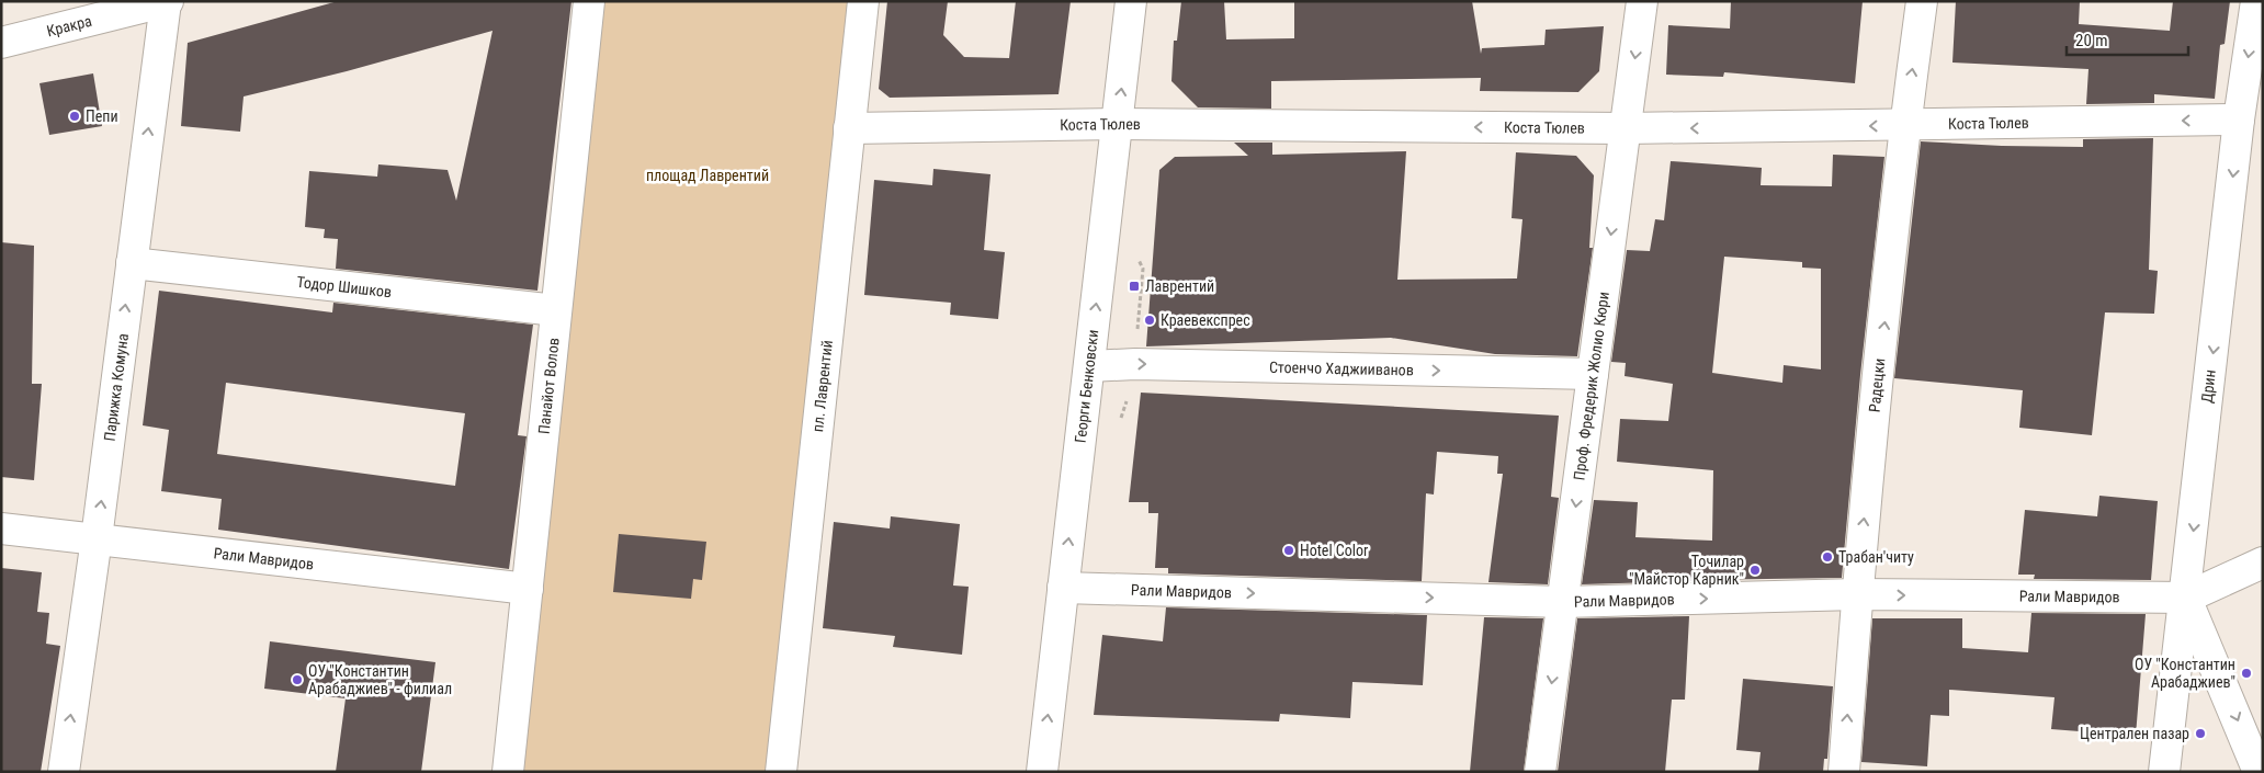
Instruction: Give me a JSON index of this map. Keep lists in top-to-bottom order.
{
  "streets": {
    "street": [
      "Кракра",
      "Коста Тюлев",
      "Тодор Шишков",
      "Стоенчо Хаджииванов",
      "Панайот Волов",
      "Радецки",
      "Дрин",
      "Парижка Комуна",
      "пл. Лаврентий",
      "Георги Бенковски",
      "Проф. Фредерик Жолио Кюри",
      "Рали Мавридов"
    ]
  },
  "crossings": [
    ["Кракра", "Парижка Комуна"],
    ["Коста Тюлев", "Радецки"],
    ["Коста Тюлев", "Дрин"],
    ["Коста Тюлев", "пл. Лаврентий"],
    ["Коста Тюлев", "Георги Бенковски"],
    ["Коста Тюлев", "Проф. Фредерик Жолио Кюри"],
    ["Тодор Шишков", "Панайот Волов"],
    ["Тодор Шишков", "Парижка Комуна"],
    ["Стоенчо Хаджииванов", "Георги Бенковски"],
    ["Стоенчо Хаджииванов", "Проф. Фредерик Жолио Кюри"],
    ["Панайот Волов", "Рали Мавридов"],
    ["Радецки", "Рали Мавридов"],
    ["Дрин", "Рали Мавридов"],
    ["Парижка Комуна", "Рали Мавридов"],
    ["Георги Бенковски", "Рали Мавридов"],
    ["Проф. Фредерик Жолио Кюри", "Рали Мавридов"]
  ],
  "one_way": [
    "Коста Тюлев",
    "Стоенчо Хаджииванов",
    "Радецки",
    "Дрин",
    "Парижка Комуна",
    "Георги Бенковски",
    "Проф. Фредерик Жолио Кюри",
    "Рали Мавридов"
  ],
  "parks": ["площад Лаврентий"],
  "places": {
    "other": [
      "Пепи",
      "Краевекспрес",
      "Hotel Color",
      "Трабан'читу",
      "Точилар \"Майстор Карник\"",
      "ОУ \"Константин Арабаджиев\"",
      "ОУ \"Константин Арабаджиев\" - филиал",
      "Централен пазар"
    ],
    "transit": ["Лаврентий"]
  },
  "scale_bar": "20 m"
}
